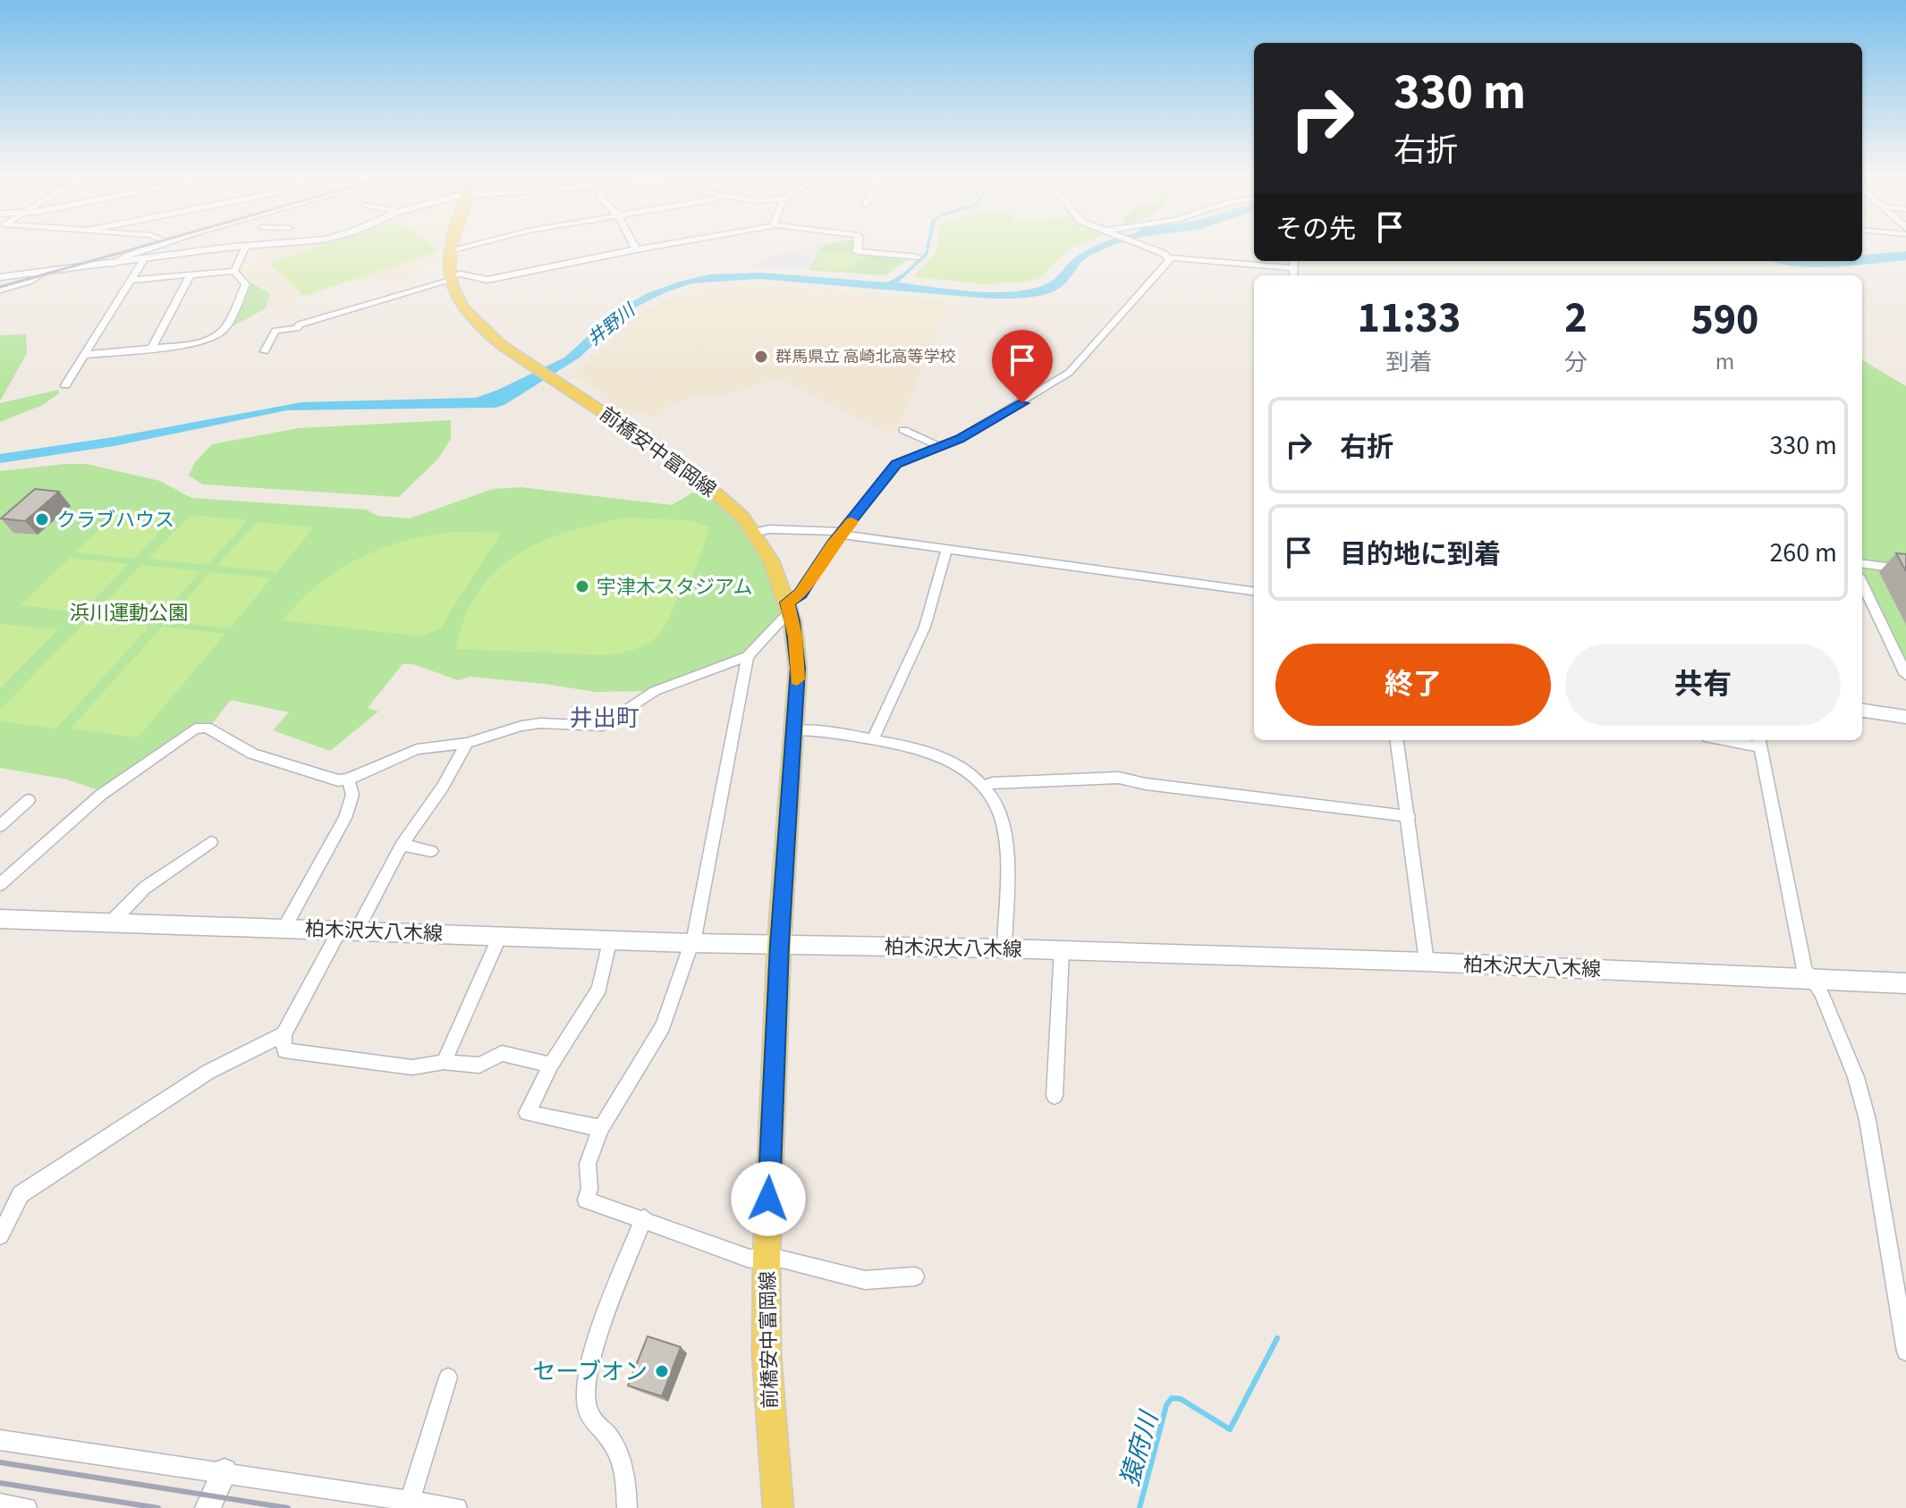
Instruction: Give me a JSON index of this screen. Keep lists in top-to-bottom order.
{
  "streets": {
    "main road": ["前橋安中富岡線", "柏木沢大八木線"]
  },
  "crossings": [
    ["前橋安中富岡線", "柏木沢大八木線"]
  ],
  "districts": ["井出町"],
  "water": ["井野川", "猿府川"],
  "parks": ["浜川運動公園"],
  "places": [
    "群馬県立 高崎北高等学校",
    "クラブハウス",
    "宇津木スタジアム",
    "セーブオン"
  ],
  "page": {
    "turn": ["330 m", "右折"],
    "then": "その先",
    "eta": [
      "11:33",
      "到着",
      "2",
      "分",
      "590",
      "m"
    ],
    "list": [
      {
        "name": "右折",
        "value": "330 m"
      },
      {
        "name": "目的地に到着",
        "value": "260 m"
      }
    ],
    "buttons": ["終了", "共有"]
  }
}
